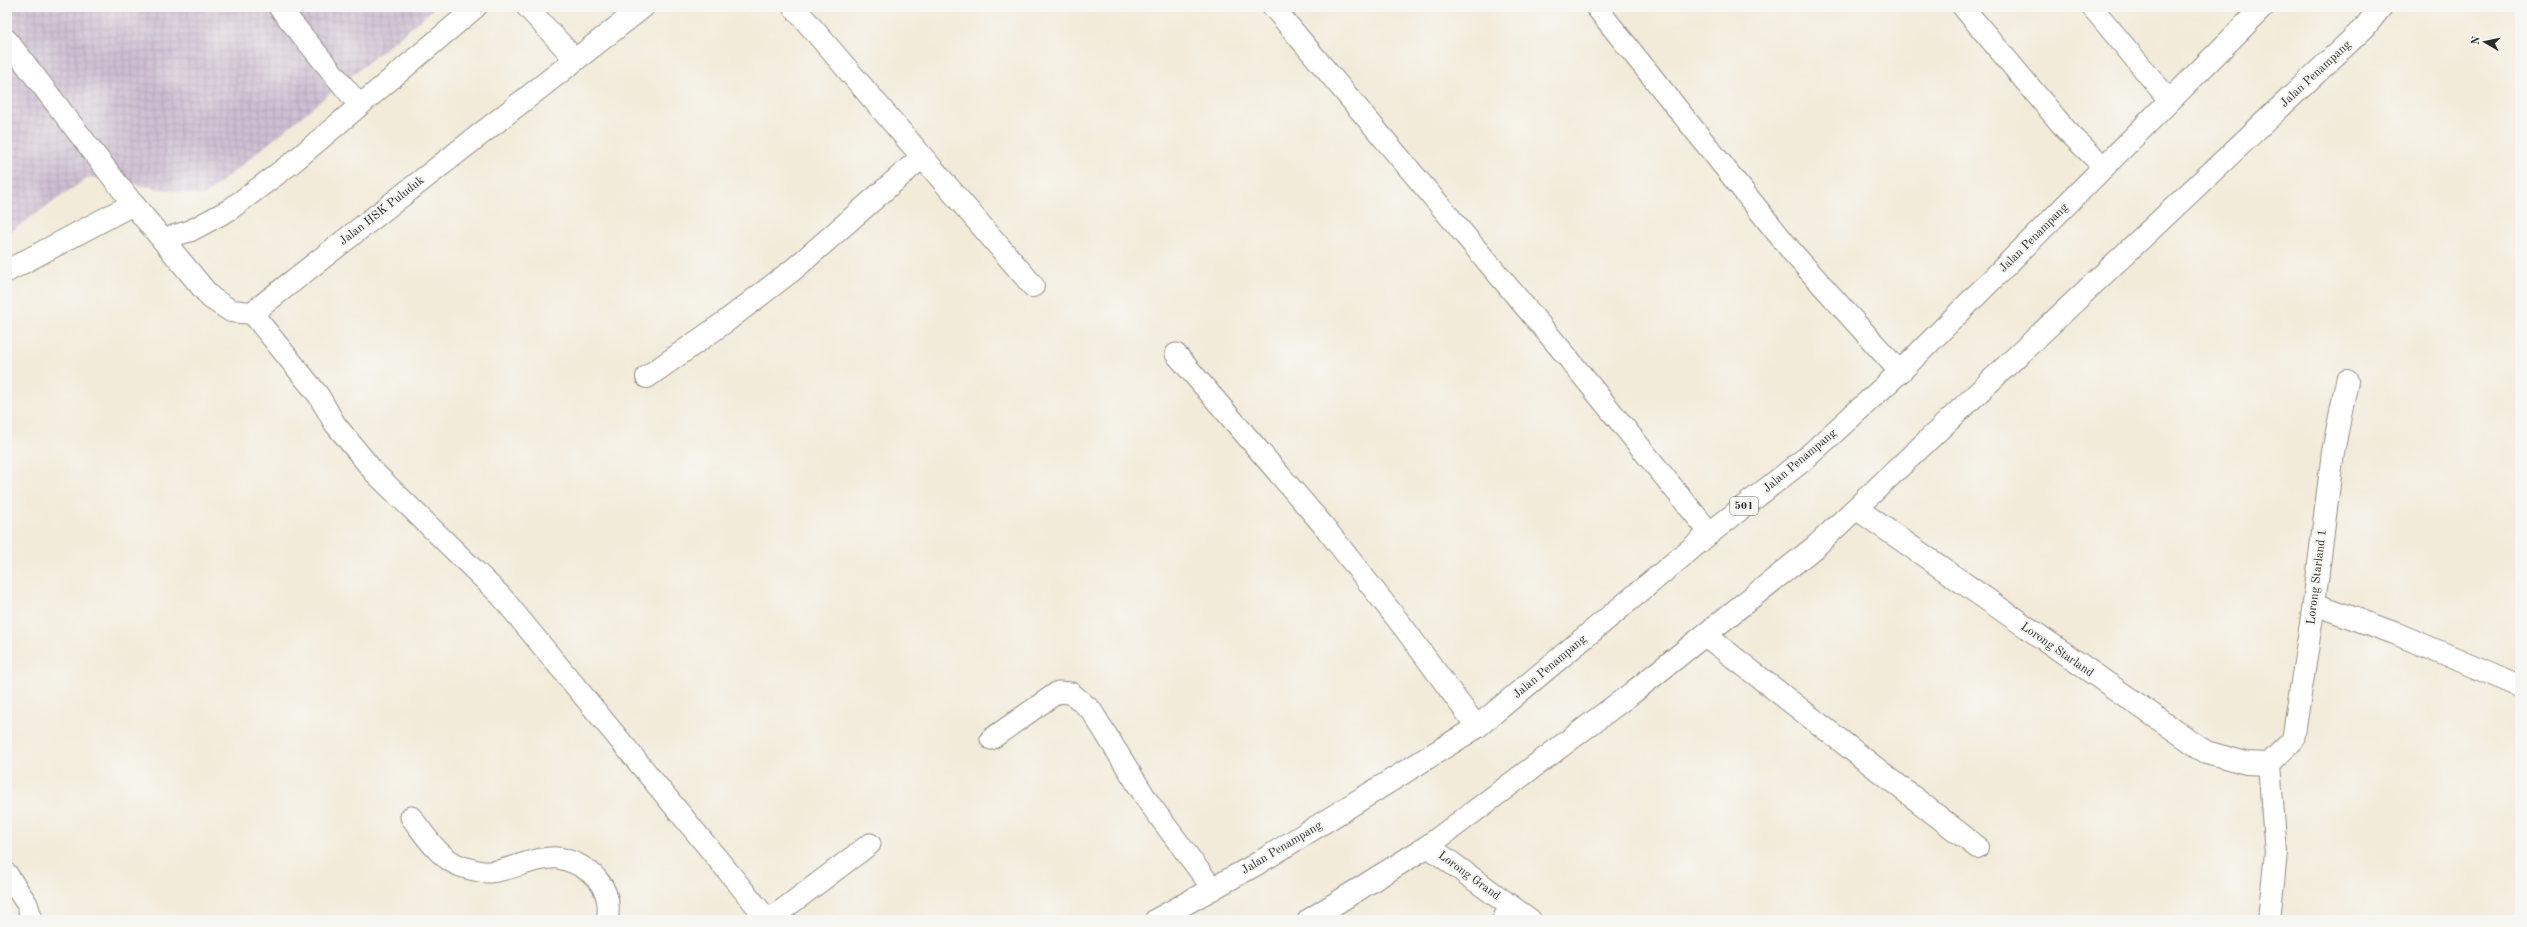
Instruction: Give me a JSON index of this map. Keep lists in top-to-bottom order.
{
  "streets": {
    "street": [
      "Jalan Penampang",
      "Jalan HSK Puluduk",
      "501",
      "Lorong Starland 1",
      "Lorong Starland",
      "Lorong Grand"
    ]
  },
  "crossings": [
    ["Jalan Penampang", "Lorong Starland"],
    ["Jalan Penampang", "Lorong Grand"],
    ["Lorong Starland 1", "Lorong Starland"]
  ],
  "north": "left"
}
